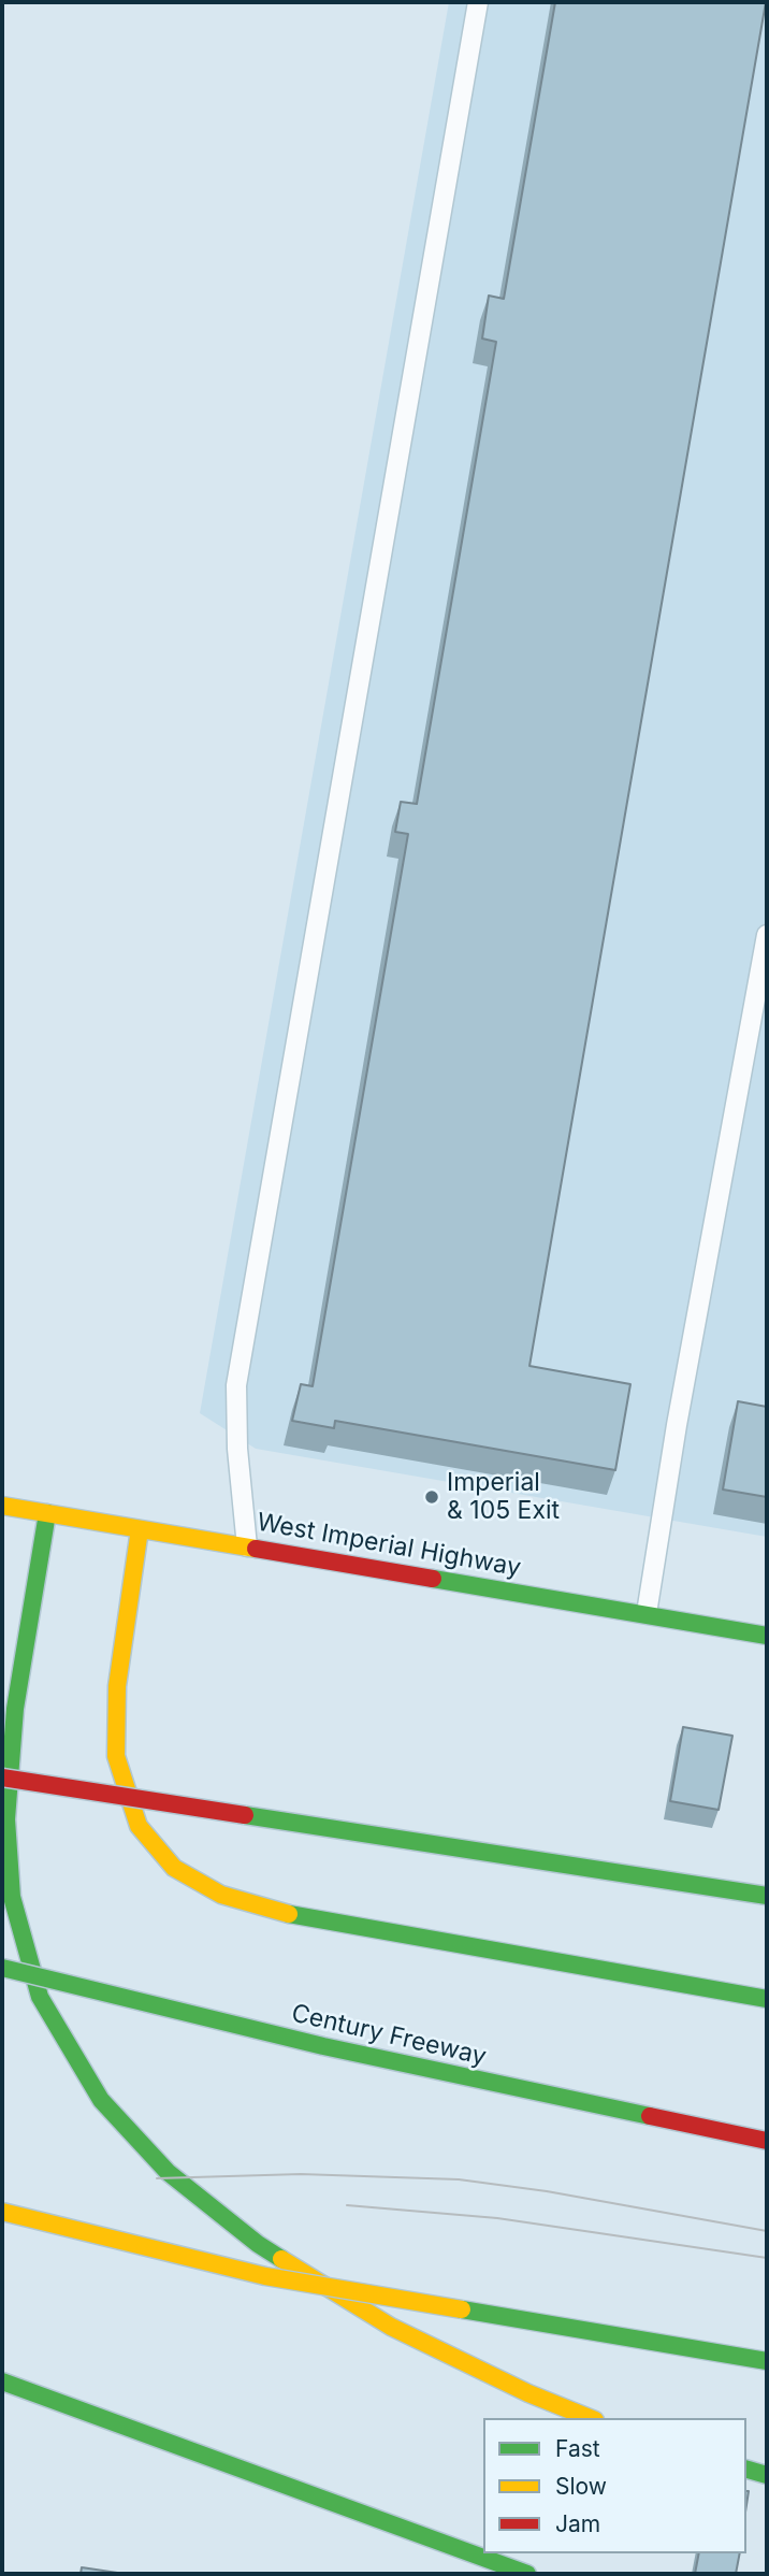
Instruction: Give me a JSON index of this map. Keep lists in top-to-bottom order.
{
  "streets": {
    "main road": ["West Imperial Highway", "Century Freeway"]
  },
  "places": ["Imperial & 105 Exit"],
  "legend": ["Fast", "Slow", "Jam"]
}
